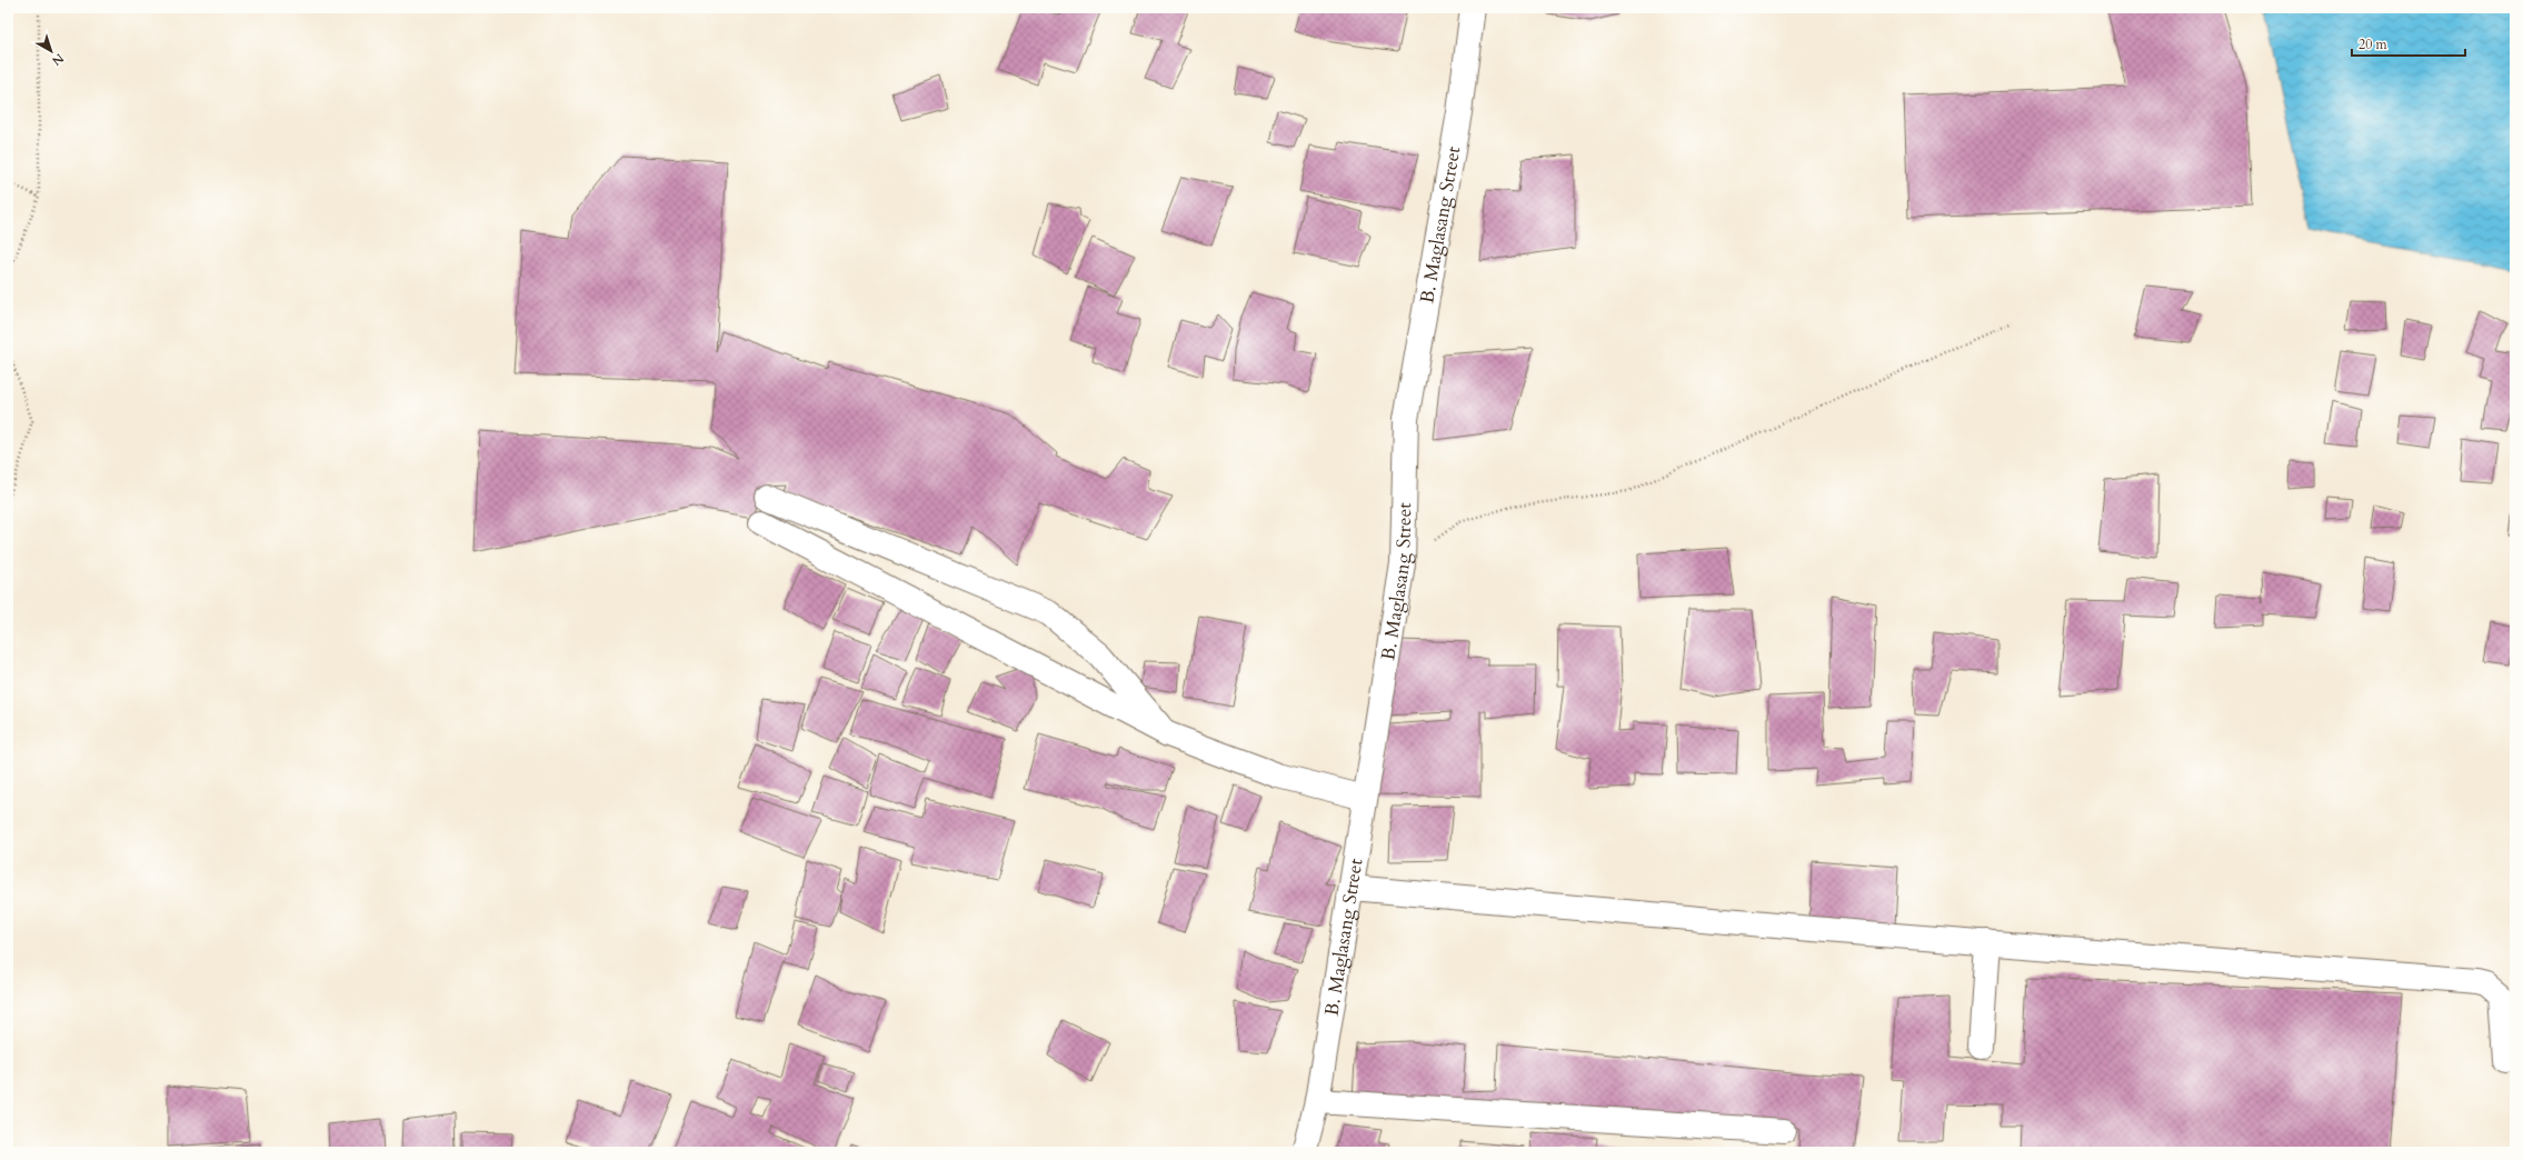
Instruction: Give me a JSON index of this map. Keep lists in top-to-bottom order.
{
  "streets": {
    "street": ["B. Maglasang Street"]
  },
  "scale_bar": "20 m",
  "north": "bottom right"
}
